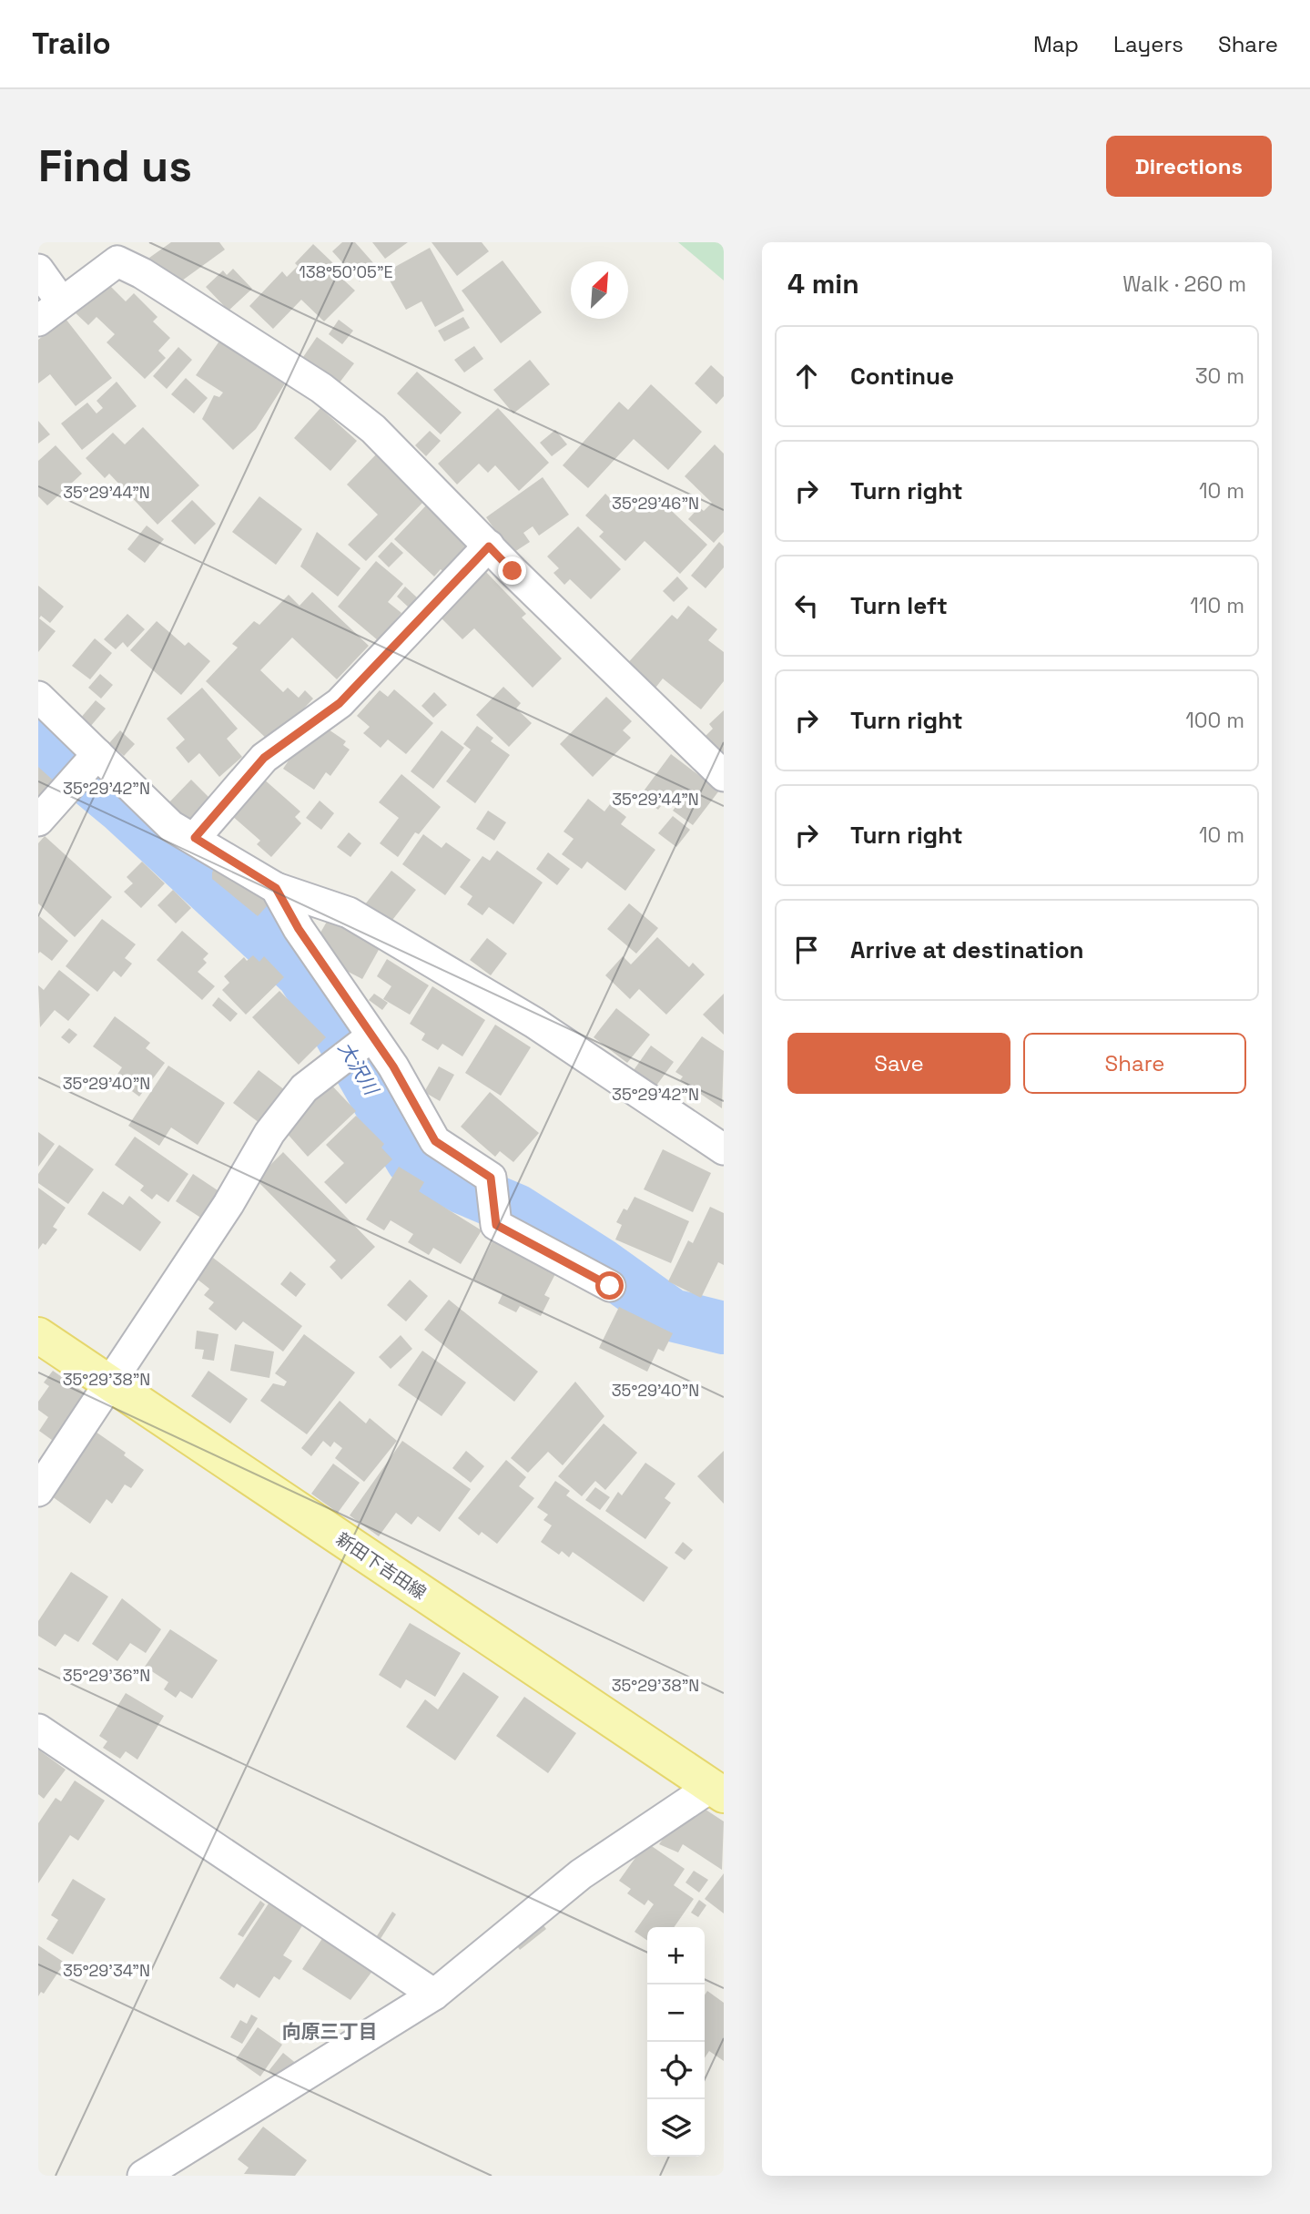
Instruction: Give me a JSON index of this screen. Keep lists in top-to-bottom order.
{
  "streets": {
    "main road": ["新田下吉田線"]
  },
  "districts": ["向原三丁目"],
  "water": ["大沢川"],
  "north": "top right",
  "page": {
    "header": "Trailo",
    "nav": ["Map", "Layers", "Share"],
    "buttons": [
      "Directions",
      ["Save", "Share"]
    ],
    "title": "Find us",
    "heading": ["4 min", "Walk · 260 m"],
    "list": [
      ["Continue", "30 m"],
      ["Turn right", "10 m"],
      ["Turn left", "110 m"],
      ["Turn right", "100 m"],
      ["Turn right", "10 m"],
      "Arrive at destination"
    ],
    "map_buttons": ["+", "−"]
  },
  "coordinates": [
    "138°50'05\"E",
    "35°29'44\"N",
    "35°29'46\"N",
    "35°29'42\"N",
    "35°29'40\"N",
    "35°29'38\"N",
    "35°29'36\"N",
    "35°29'34\"N"
  ]
}
